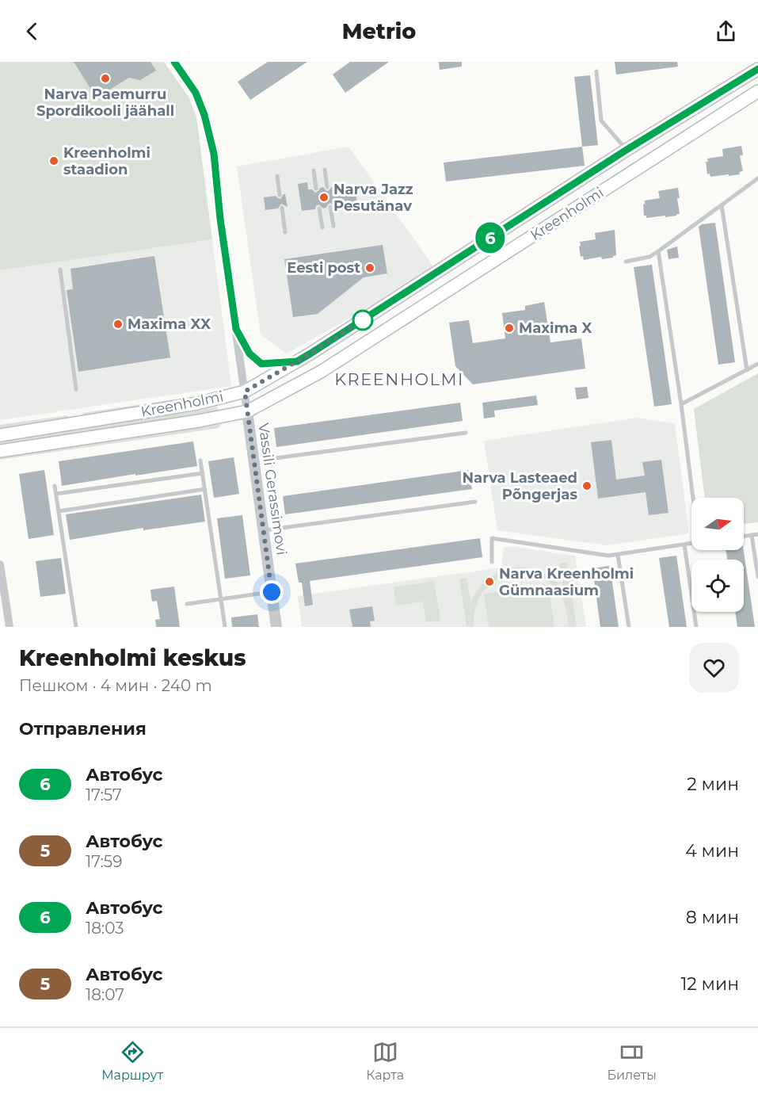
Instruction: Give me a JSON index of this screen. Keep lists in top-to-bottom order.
{
  "streets": {
    "main road": ["Kreenholmi"],
    "street": ["Vassili Gerassimovi"]
  },
  "crossings": [
    ["Kreenholmi", "Vassili Gerassimovi"]
  ],
  "districts": ["KREENHOLMI"],
  "places": [
    "Narva Paemurru Spordikooli jäähall",
    "Kreenholmi staadion",
    "Narva Jazz Pesutänav",
    "Eesti post",
    "Maxima XX",
    "Maxima X",
    "Narva Lasteaed Põngerjas",
    "Narva Kreenholmi Gümnaasium"
  ],
  "lines": ["bus line 6"],
  "north": "right",
  "page": {
    "header": "Metrio",
    "on_map": "6",
    "heading": [
      ["Kreenholmi keskus", "Пешком · 4 мин · 240 m"],
      "Отправления"
    ],
    "list": [
      {
        "mark": "6",
        "name": "Автобус",
        "note": "17:57",
        "value": "2 мин"
      },
      {
        "mark": "5",
        "name": "Автобус",
        "note": "17:59",
        "value": "4 мин"
      },
      {
        "mark": "6",
        "name": "Автобус",
        "note": "18:03",
        "value": "8 мин"
      },
      {
        "mark": "5",
        "name": "Автобус",
        "note": "18:07",
        "value": "12 мин"
      }
    ],
    "tabs": ["Маршрут", "Карта", "Билеты"]
  }
}
